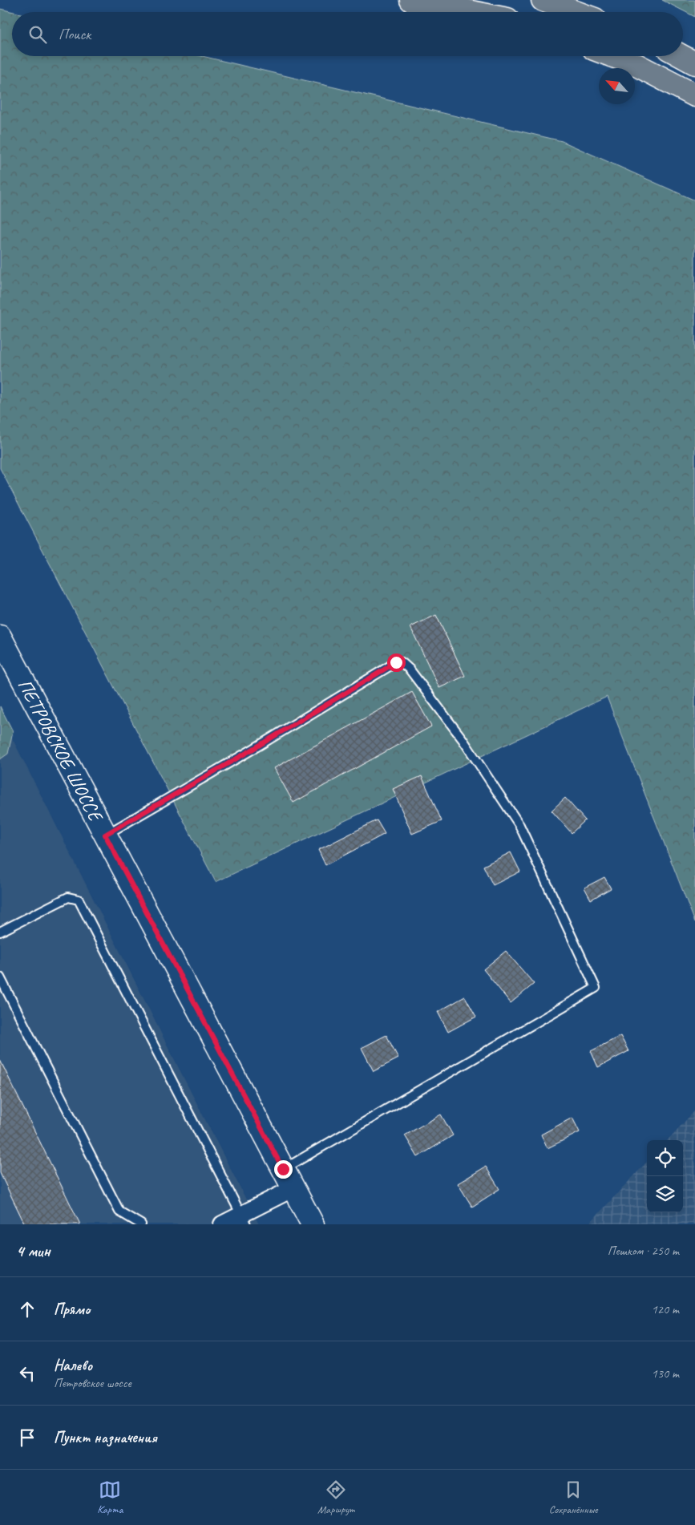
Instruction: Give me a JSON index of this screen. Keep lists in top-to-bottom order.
{
  "streets": {
    "main road": ["ПЕТРОВСКОЕ ШОССЕ"]
  },
  "north": "top left",
  "page": {
    "search": "Поиск",
    "heading": ["4 мин", "Пешком · 250 m"],
    "list": [
      ["Прямо", "120 m"],
      ["Налево", "Петровское шоссе", "130 m"],
      "Пункт назначения"
    ],
    "nav": ["Карта", "Маршрут", "Сохранённые"]
  }
}
